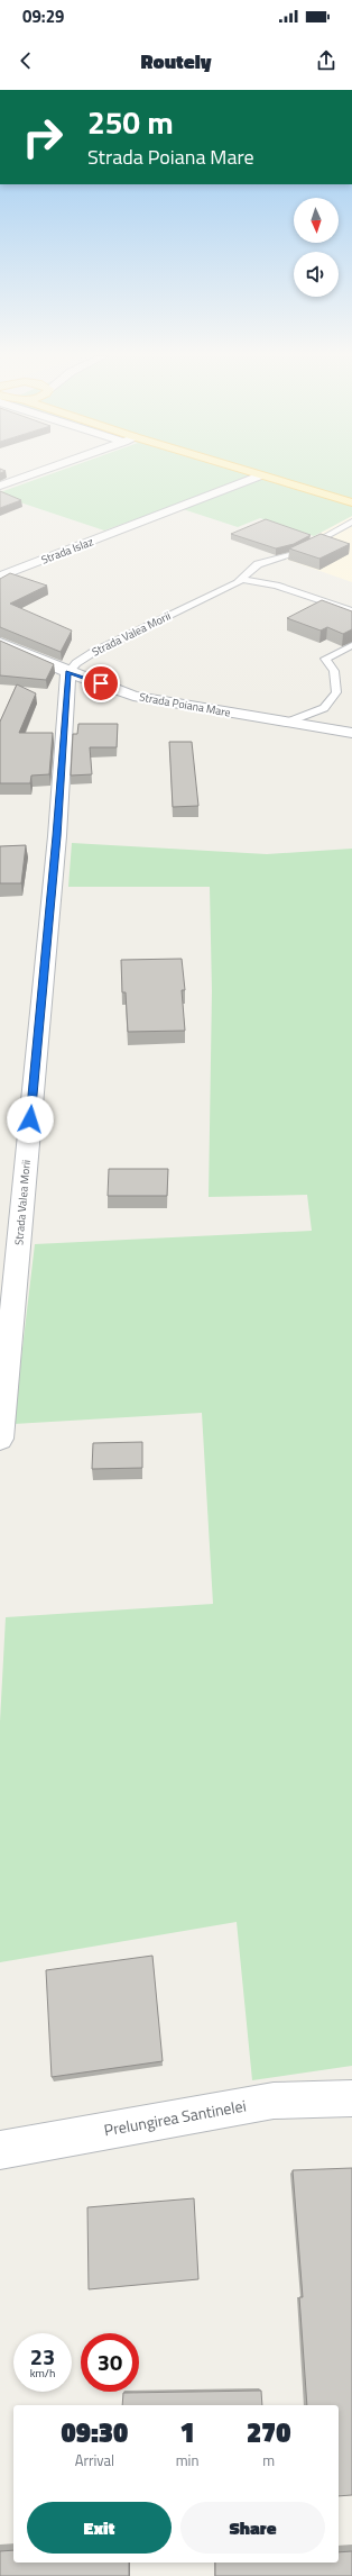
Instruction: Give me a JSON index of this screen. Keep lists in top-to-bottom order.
{
  "streets": {
    "street": [
      "Strada Islaz",
      "Strada Valea Morii",
      "Strada Poiana Mare",
      "Prelungirea Santinelei"
    ]
  },
  "crossings": [
    ["Strada Valea Morii", "Strada Poiana Mare"]
  ],
  "north": "bottom",
  "page": {
    "status": "09:29",
    "header": "Routely",
    "turn": ["250 m", "Strada Poiana Mare"],
    "speed": "23 km/h",
    "limit": "30",
    "eta": [
      "09:30",
      "Arrival",
      "1",
      "min",
      "270",
      "m"
    ],
    "buttons": ["Exit", "Share"]
  }
}
